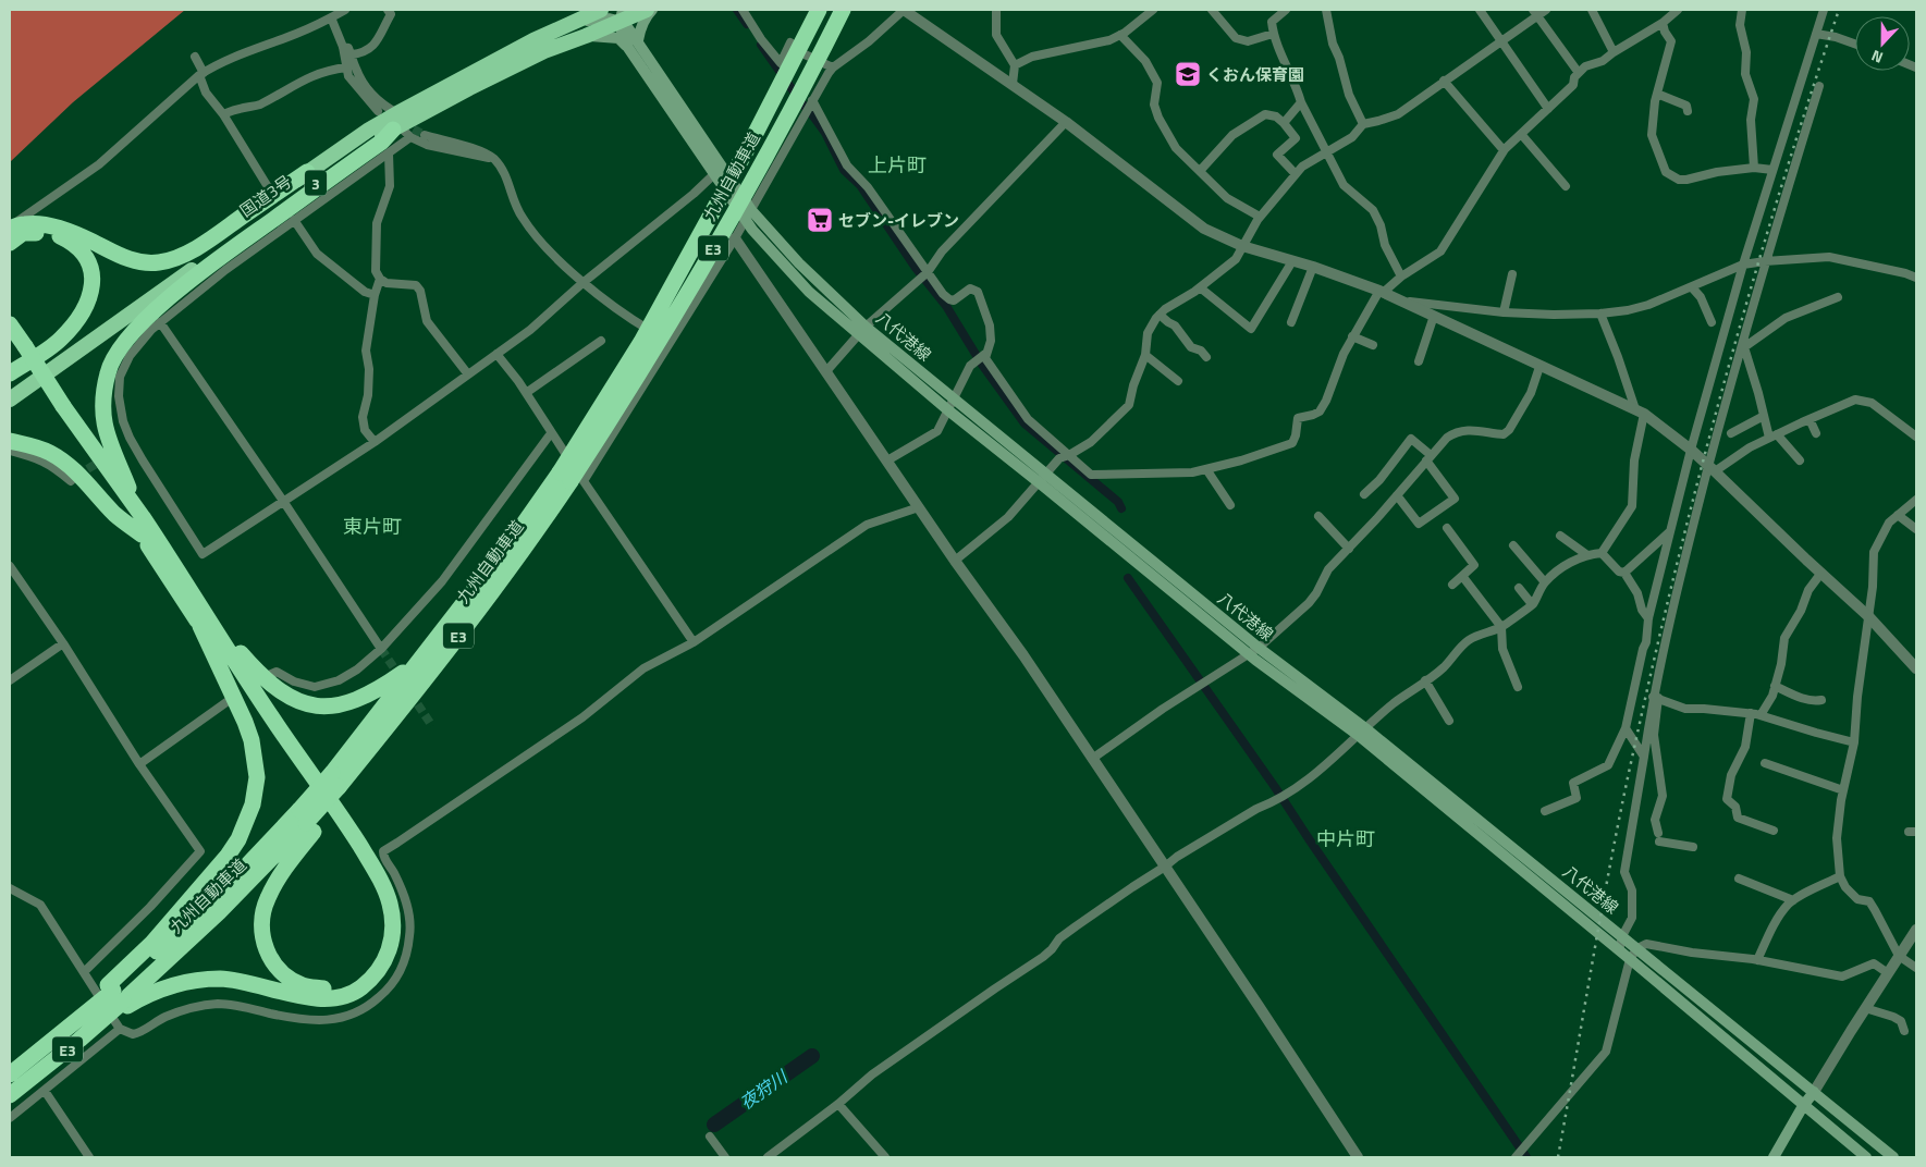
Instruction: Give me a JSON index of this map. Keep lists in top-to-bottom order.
{
  "streets": {
    "highway": [
      "九州自動車道",
      "3",
      "国道3号",
      "E3"
    ],
    "main road": ["八代港線"]
  },
  "crossings": [
    ["国道3号", "八代港線"]
  ],
  "districts": ["上片町", "東片町", "中片町"],
  "water": ["夜狩川"],
  "places": {
    "school or university": ["くおん保育園"],
    "supermarket": ["セブン-イレブン"]
  },
  "north": "bottom"
}
